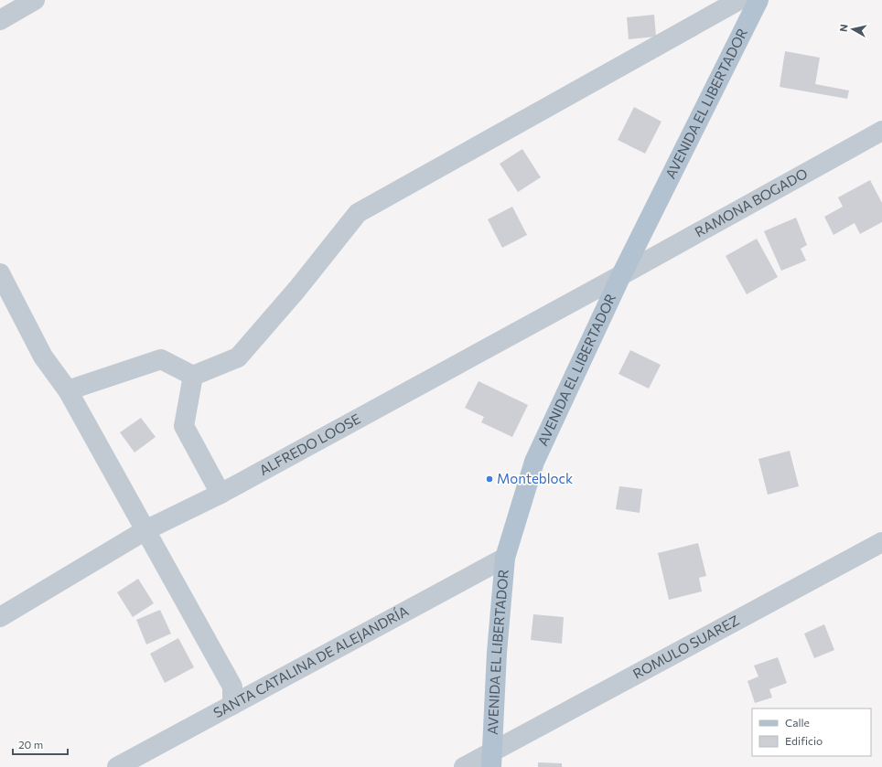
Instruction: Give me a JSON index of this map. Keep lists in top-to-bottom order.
{
  "streets": {
    "main road": ["AVENIDA EL LIBERTADOR"],
    "street": [
      "RAMONA BOGADO",
      "ALFREDO LOOSE",
      "ROMULO SUAREZ",
      "SANTA CATALINA DE ALEJANDRÍA"
    ]
  },
  "crossings": [
    ["AVENIDA EL LIBERTADOR", "RAMONA BOGADO"],
    ["AVENIDA EL LIBERTADOR", "ALFREDO LOOSE"],
    ["AVENIDA EL LIBERTADOR", "ROMULO SUAREZ"],
    ["AVENIDA EL LIBERTADOR", "SANTA CATALINA DE ALEJANDRÍA"],
    ["RAMONA BOGADO", "ALFREDO LOOSE"]
  ],
  "places": ["Monteblock"],
  "legend": ["Calle", "Edificio"],
  "scale_bar": "20 m",
  "north": "left"
}
